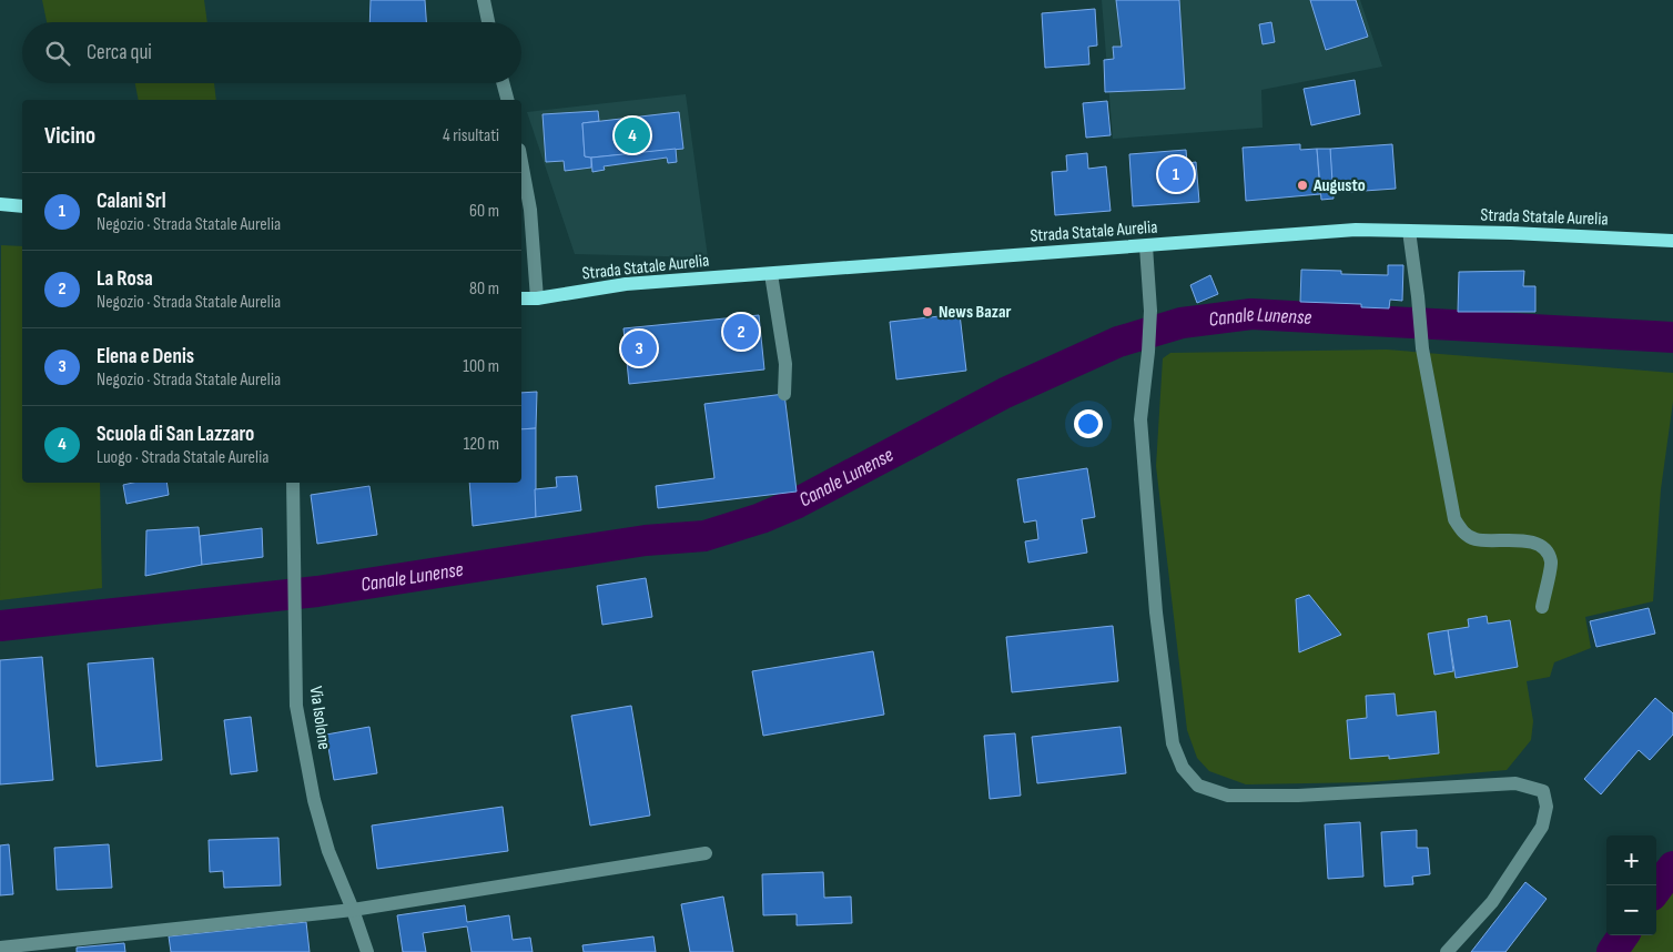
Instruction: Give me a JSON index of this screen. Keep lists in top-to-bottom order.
{
  "streets": {
    "main road": ["Strada Statale Aurelia"],
    "street": ["Via Isolone"]
  },
  "water": ["Canale Lunense"],
  "places": ["Augusto", "News Bazar"],
  "page": {
    "search": "Cerca qui",
    "heading": ["Vicino", "4 risultati"],
    "pins": [
      "4",
      "1",
      "2",
      "3"
    ],
    "list": [
      {
        "mark": "1",
        "name": "Calani Srl",
        "note": "Negozio · Strada Statale Aurelia",
        "value": "60 m"
      },
      {
        "mark": "2",
        "name": "La Rosa",
        "note": "Negozio · Strada Statale Aurelia",
        "value": "80 m"
      },
      {
        "mark": "3",
        "name": "Elena e Denis",
        "note": "Negozio · Strada Statale Aurelia",
        "value": "100 m"
      },
      {
        "mark": "4",
        "name": "Scuola di San Lazzaro",
        "note": "Luogo · Strada Statale Aurelia",
        "value": "120 m"
      }
    ],
    "map_buttons": ["+", "−"]
  }
}
